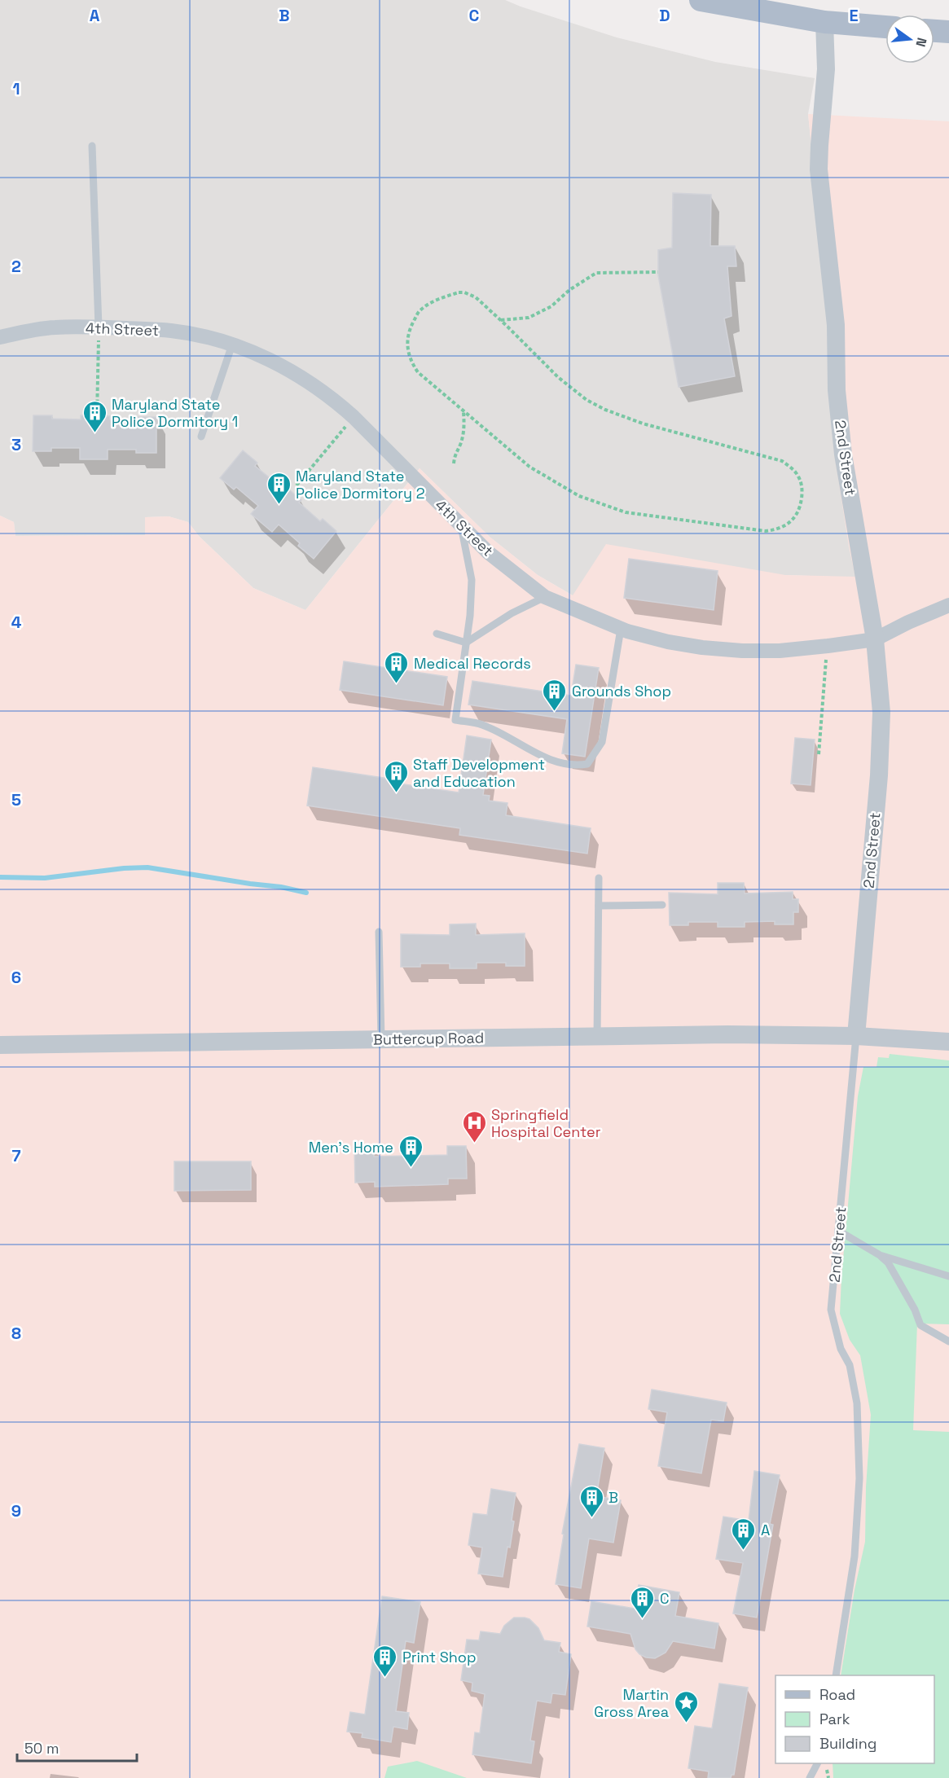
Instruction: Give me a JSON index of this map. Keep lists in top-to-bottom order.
{
  "streets": {
    "street": ["4th Street", "2nd Street", "Buttercup Road"]
  },
  "crossings": [
    ["4th Street", "2nd Street"],
    ["2nd Street", "Buttercup Road"]
  ],
  "places": {
    "building": [
      "Maryland State Police Dormitory 1",
      "Maryland State Police Dormitory 2",
      "Medical Records",
      "Grounds Shop",
      "Staff Development and Education",
      "Men's Home",
      "B",
      "A",
      "C",
      "Print Shop"
    ],
    "hospital": ["Springfield Hospital Center"],
    "place": ["Martin Gross Area"]
  },
  "legend": ["Road", "Park", "Building"],
  "scale_bar": "50 m",
  "north": "right",
  "grid": {
    "columns": [
      "A",
      "B",
      "C",
      "D",
      "E"
    ],
    "rows": [
      "1",
      "2",
      "3",
      "4",
      "5",
      "6",
      "7",
      "8",
      "9"
    ]
  }
}
